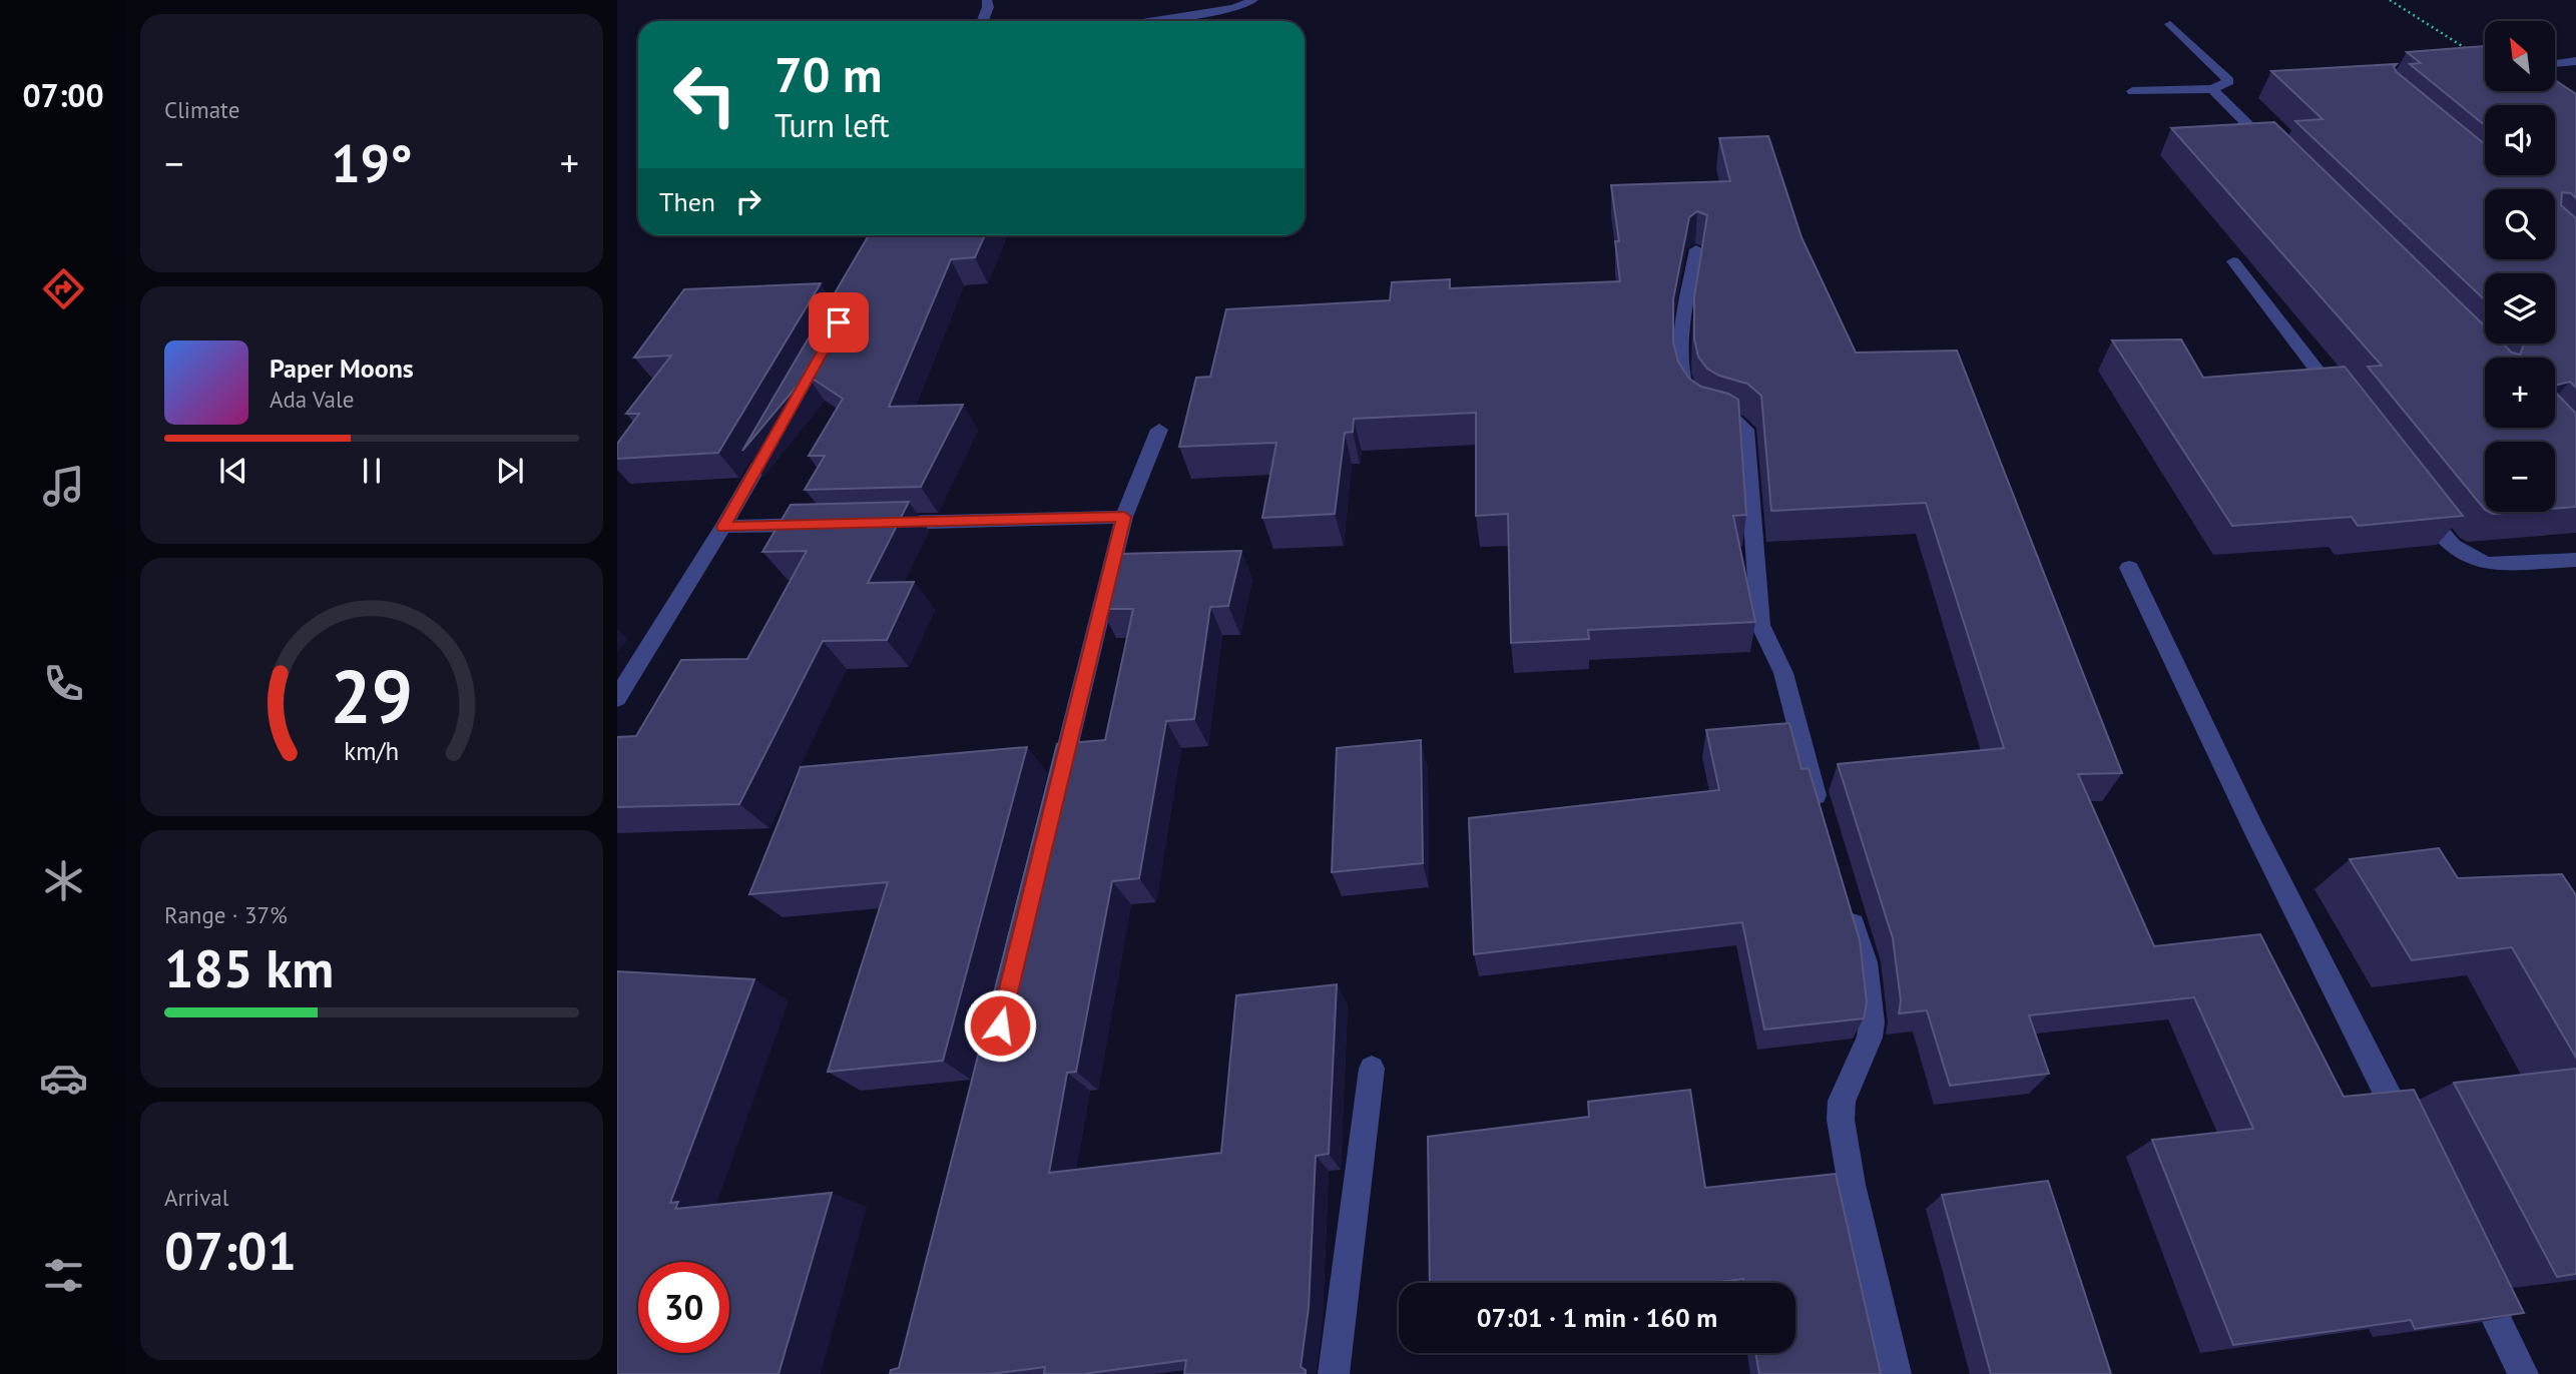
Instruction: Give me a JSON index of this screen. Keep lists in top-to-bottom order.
{
  "north": "top left",
  "page": {
    "tabs": "07:00",
    "tile": [
      "Climate",
      ["Range · 37%", "185 km"],
      ["Arrival", "07:01"]
    ],
    "map_buttons": ["+", "−"],
    "turn": ["70 m", "Turn left"],
    "heat": ["−", "19°", "+"],
    "then": "Then",
    "song": ["Paper Moons", "Ada Vale"],
    "limit": "30",
    "trip": "07:01 · 1 min · 160 m",
    "gauge": ["29", "km/h"]
  }
}
